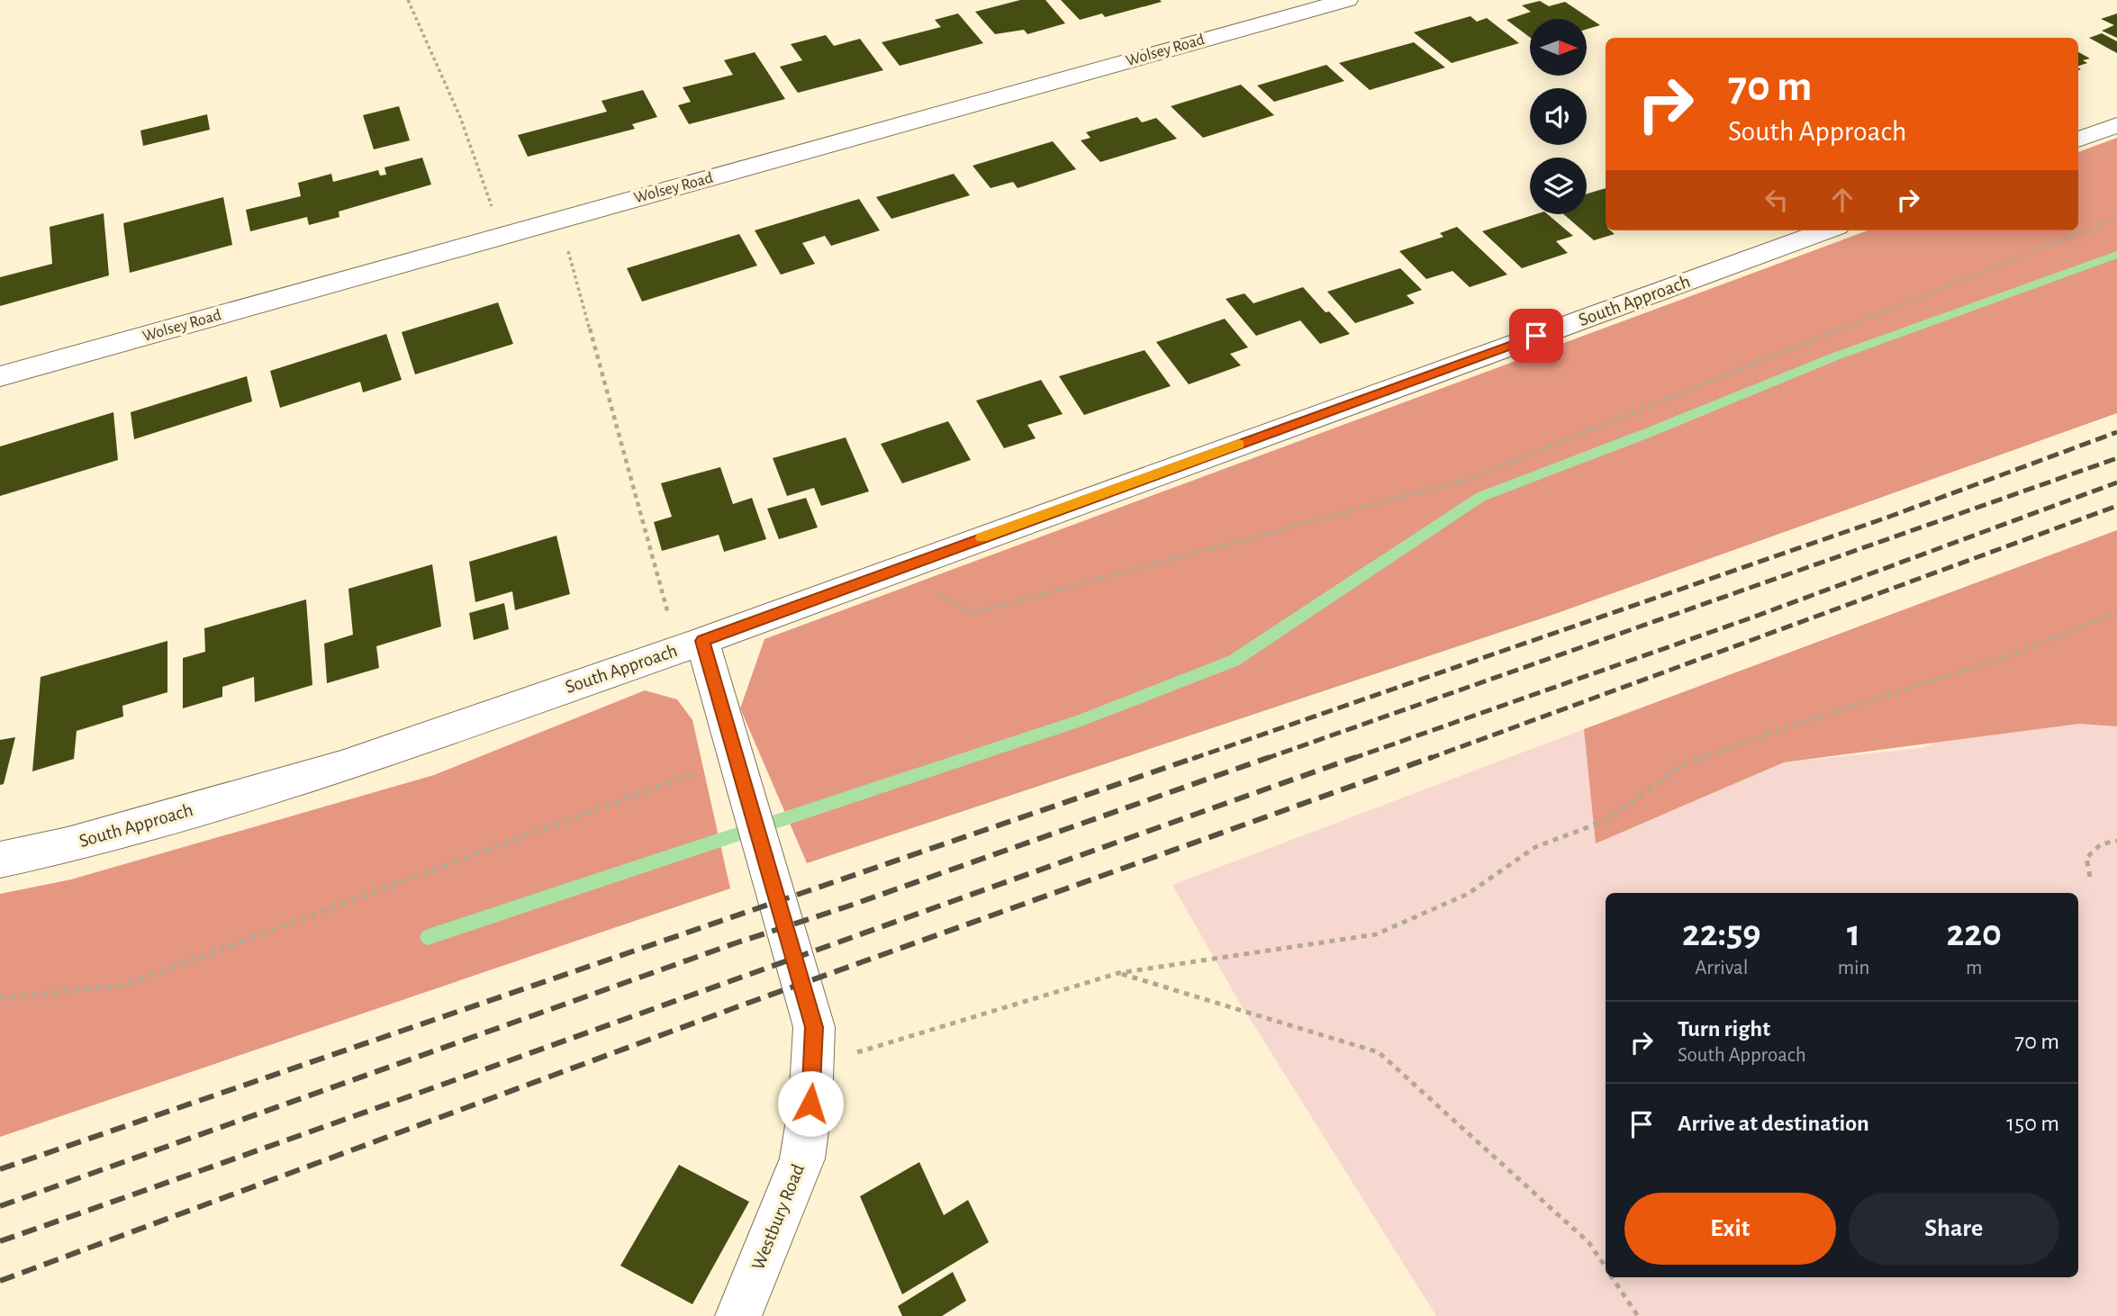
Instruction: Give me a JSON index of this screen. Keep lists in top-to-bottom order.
{
  "streets": {
    "street": ["Wolsey Road", "South Approach", "Westbury Road"]
  },
  "crossings": [
    ["South Approach", "Westbury Road"]
  ],
  "north": "right",
  "page": {
    "turn": ["70 m", "South Approach"],
    "eta": [
      "22:59",
      "Arrival",
      "1",
      "min",
      "220",
      "m"
    ],
    "list": [
      {
        "name": "Turn right",
        "note": "South Approach",
        "value": "70 m"
      },
      {
        "name": "Arrive at destination",
        "value": "150 m"
      }
    ],
    "buttons": ["Exit", "Share"]
  }
}
